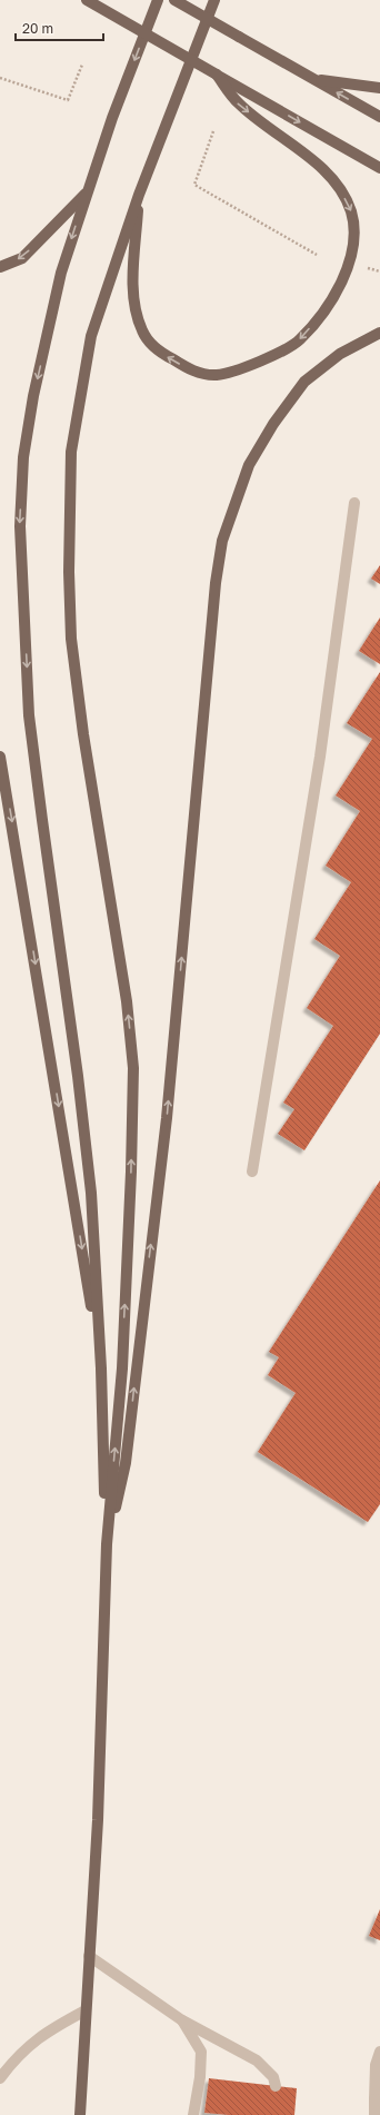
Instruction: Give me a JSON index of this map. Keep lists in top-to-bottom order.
{
  "scale_bar": "20 m"
}
